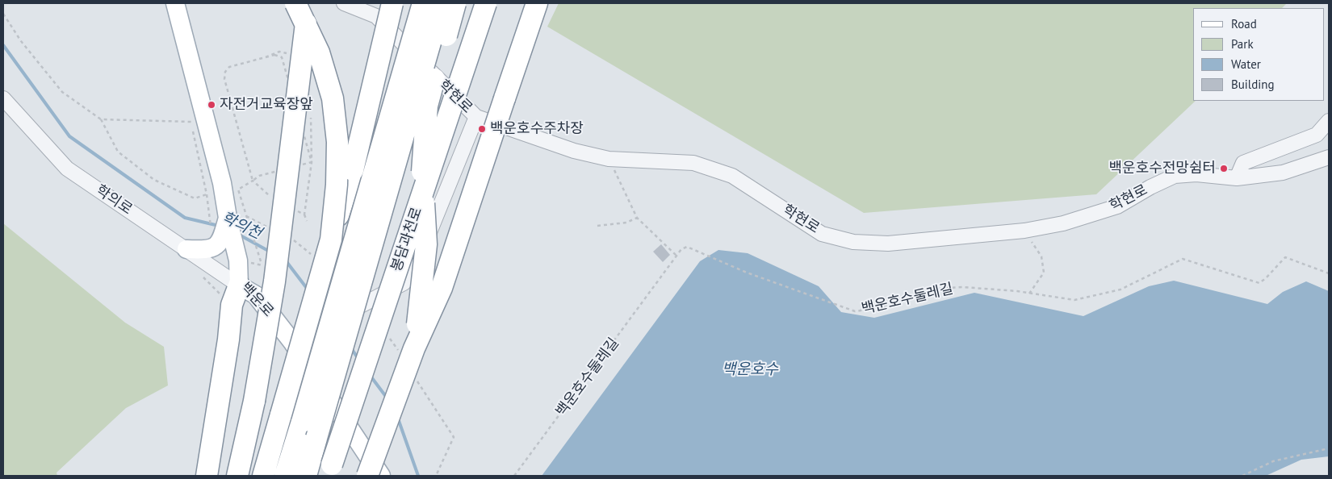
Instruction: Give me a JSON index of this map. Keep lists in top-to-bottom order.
{
  "streets": {
    "highway": ["봉담과천로"],
    "main road": ["백운로"],
    "street": ["학현로", "학의로"],
    "path": ["백운호수둘레길"]
  },
  "crossings": [
    ["학의로", "백운로"]
  ],
  "water": ["학의천", "백운호수"],
  "places": ["자전거교육장앞", "백운호수주차장", "백운호수전망쉼터"],
  "legend": [
    "Road",
    "Park",
    "Water",
    "Building"
  ]
}
